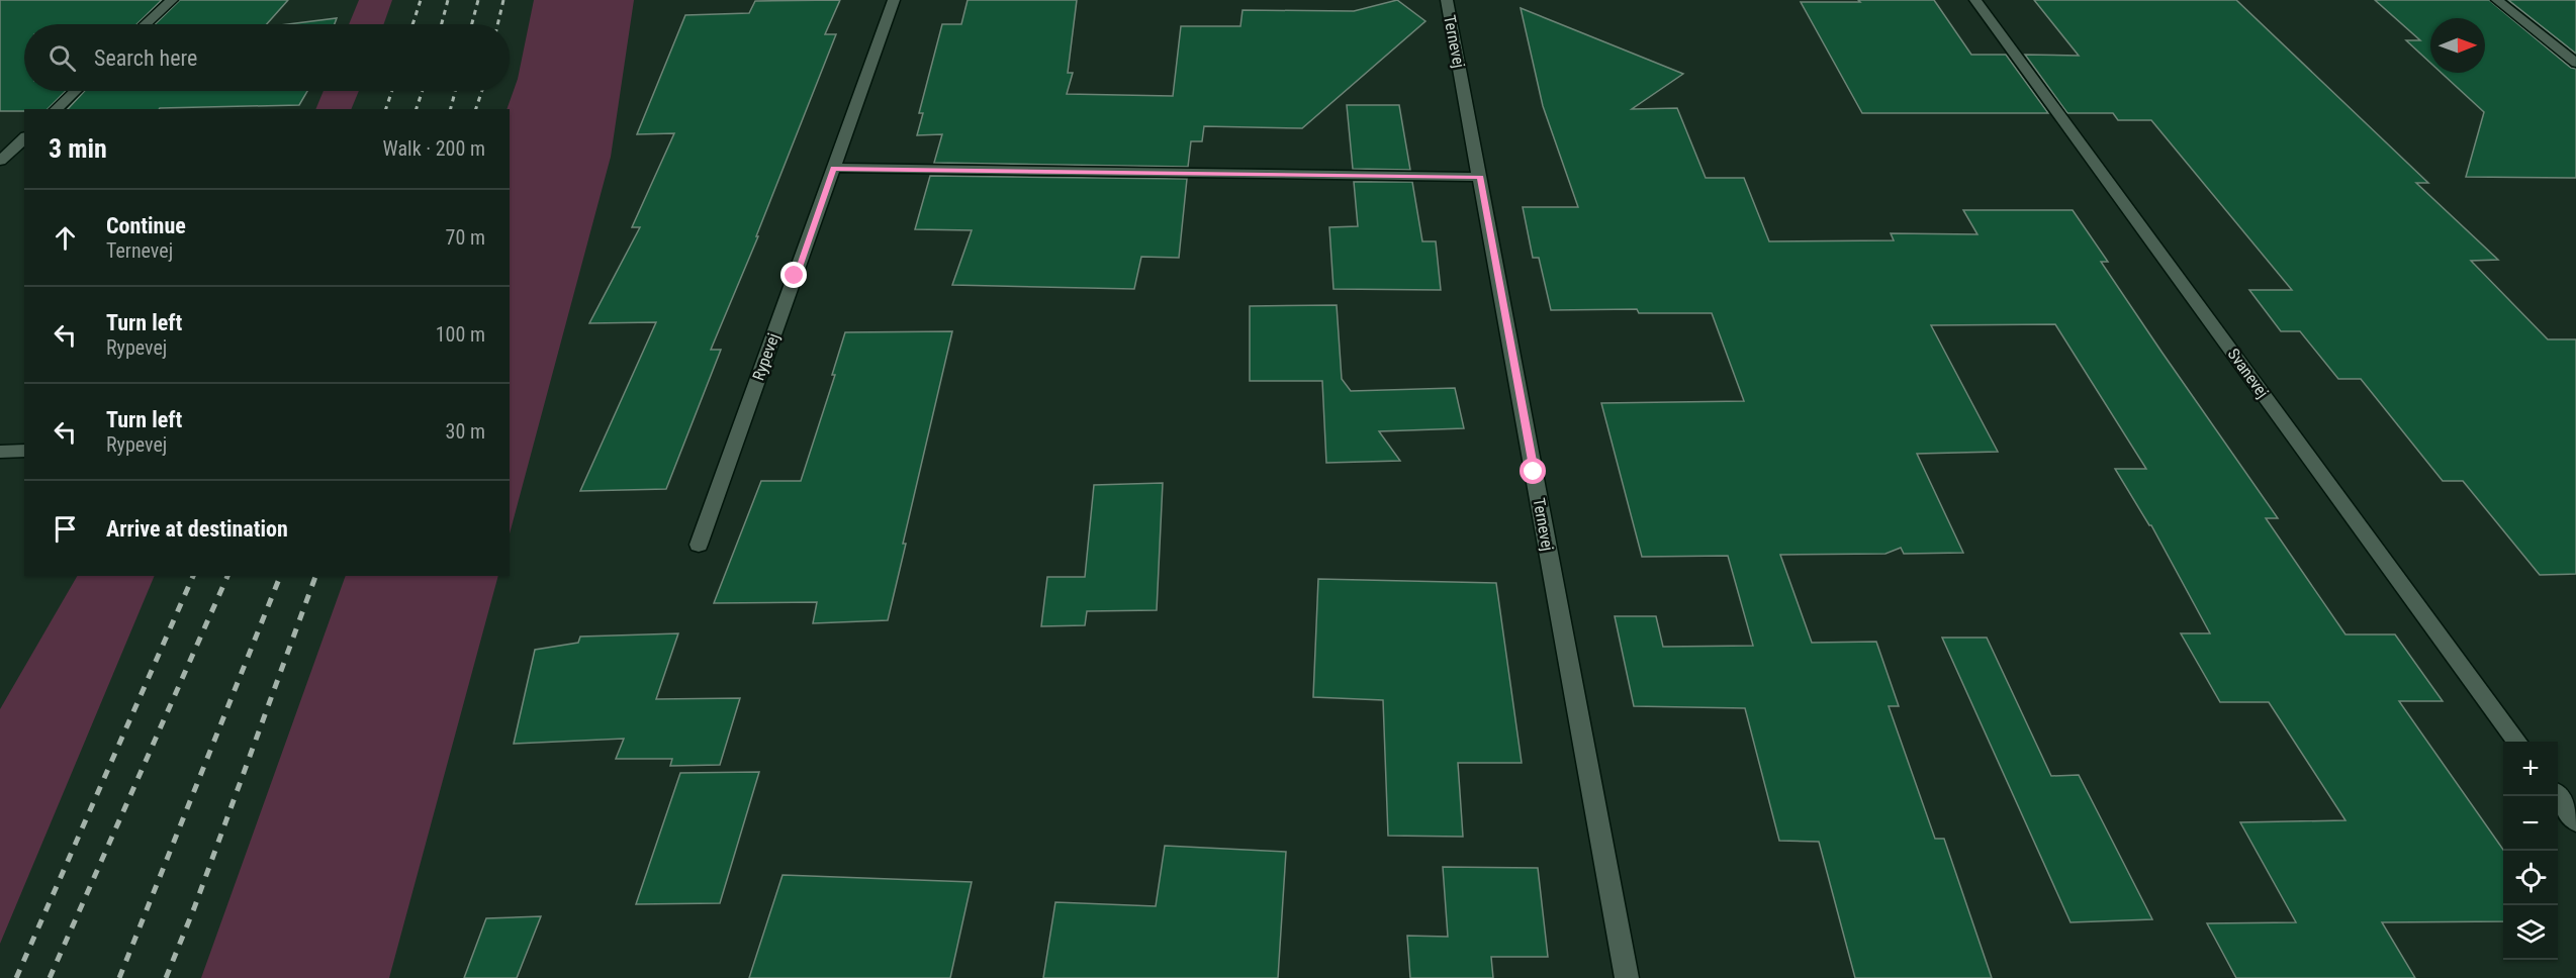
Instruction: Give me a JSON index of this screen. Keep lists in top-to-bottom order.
{
  "streets": {
    "street": ["Ternevej", "Rypevej", "Svanevej"]
  },
  "north": "right",
  "page": {
    "search": "Search here",
    "heading": ["3 min", "Walk · 200 m"],
    "list": [
      ["Continue", "Ternevej", "70 m"],
      ["Turn left", "Rypevej", "100 m"],
      ["Turn left", "Rypevej", "30 m"],
      "Arrive at destination"
    ],
    "map_buttons": ["+", "−"]
  }
}
